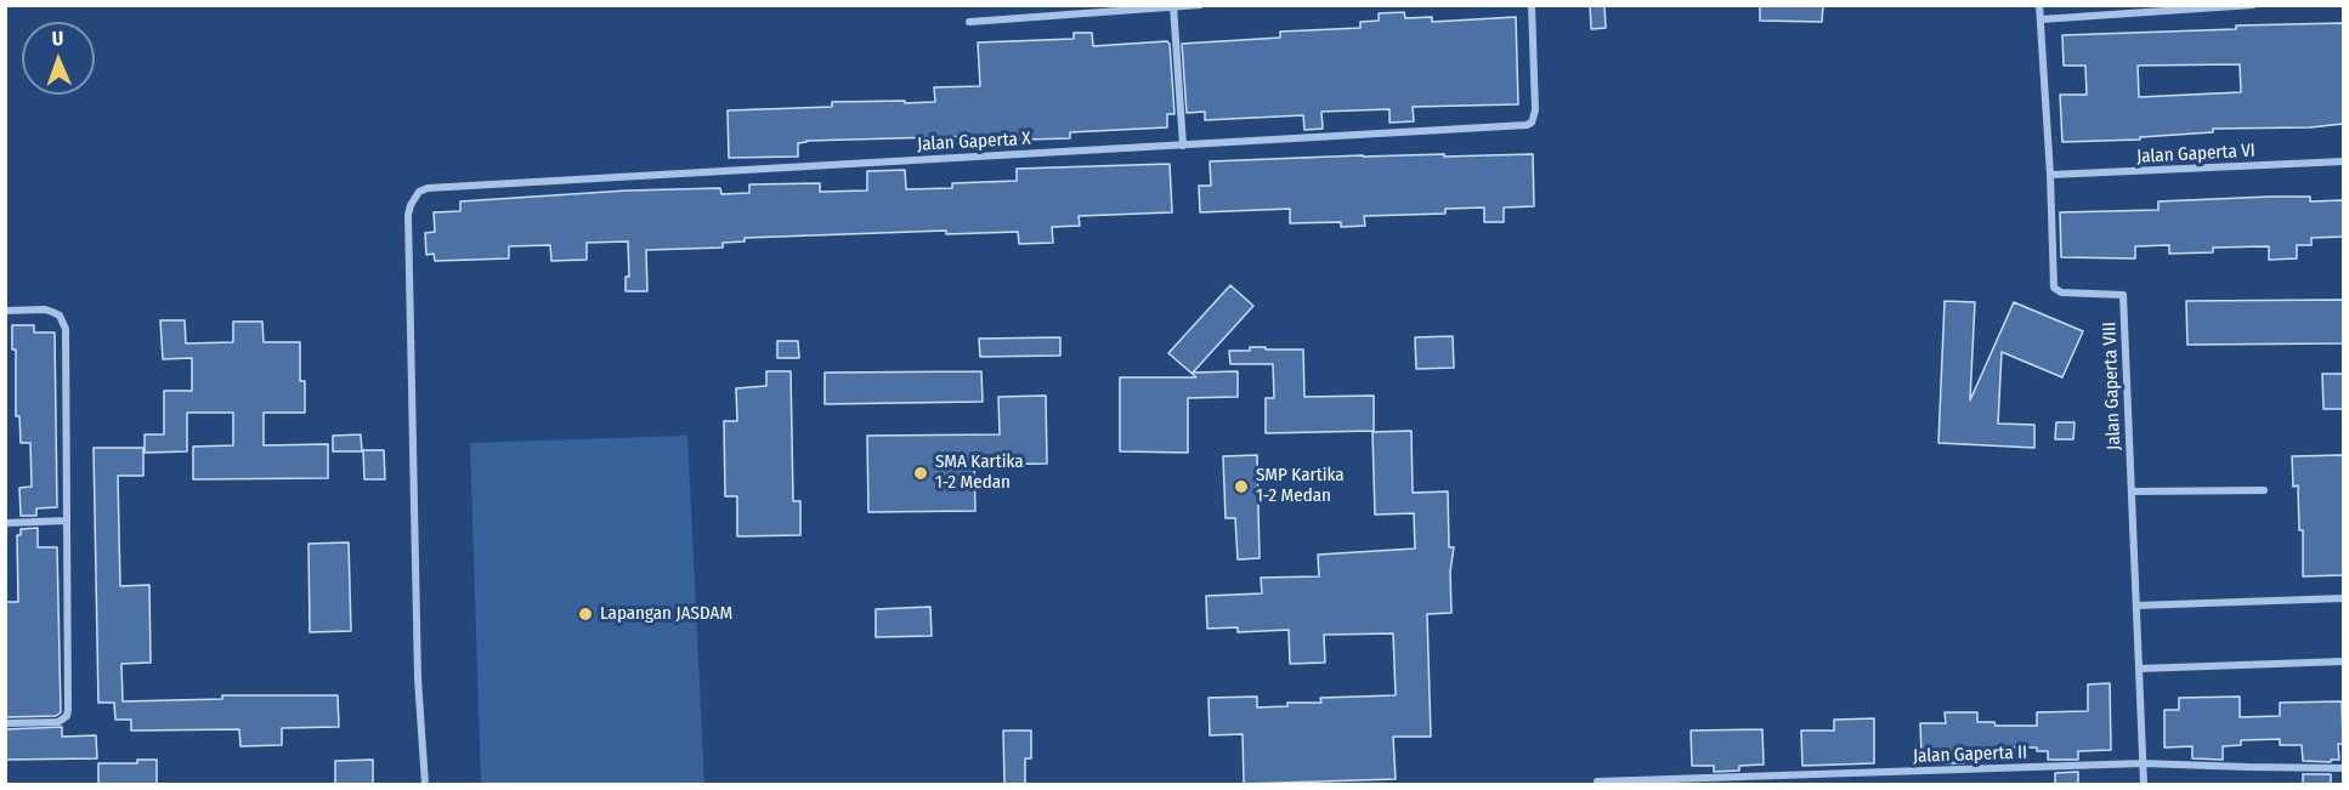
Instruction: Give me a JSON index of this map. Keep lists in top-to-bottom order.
{
  "streets": {
    "street": [
      "Jalan Gaperta X",
      "Jalan Gaperta VI",
      "Jalan Gaperta VIII",
      "Jalan Gaperta II"
    ]
  },
  "crossings": [
    ["Jalan Gaperta VI", "Jalan Gaperta VIII"],
    ["Jalan Gaperta VIII", "Jalan Gaperta II"]
  ],
  "places": ["SMA Kartika 1-2 Medan", "SMP Kartika 1-2 Medan", "Lapangan JASDAM"],
  "north": "top"
}
